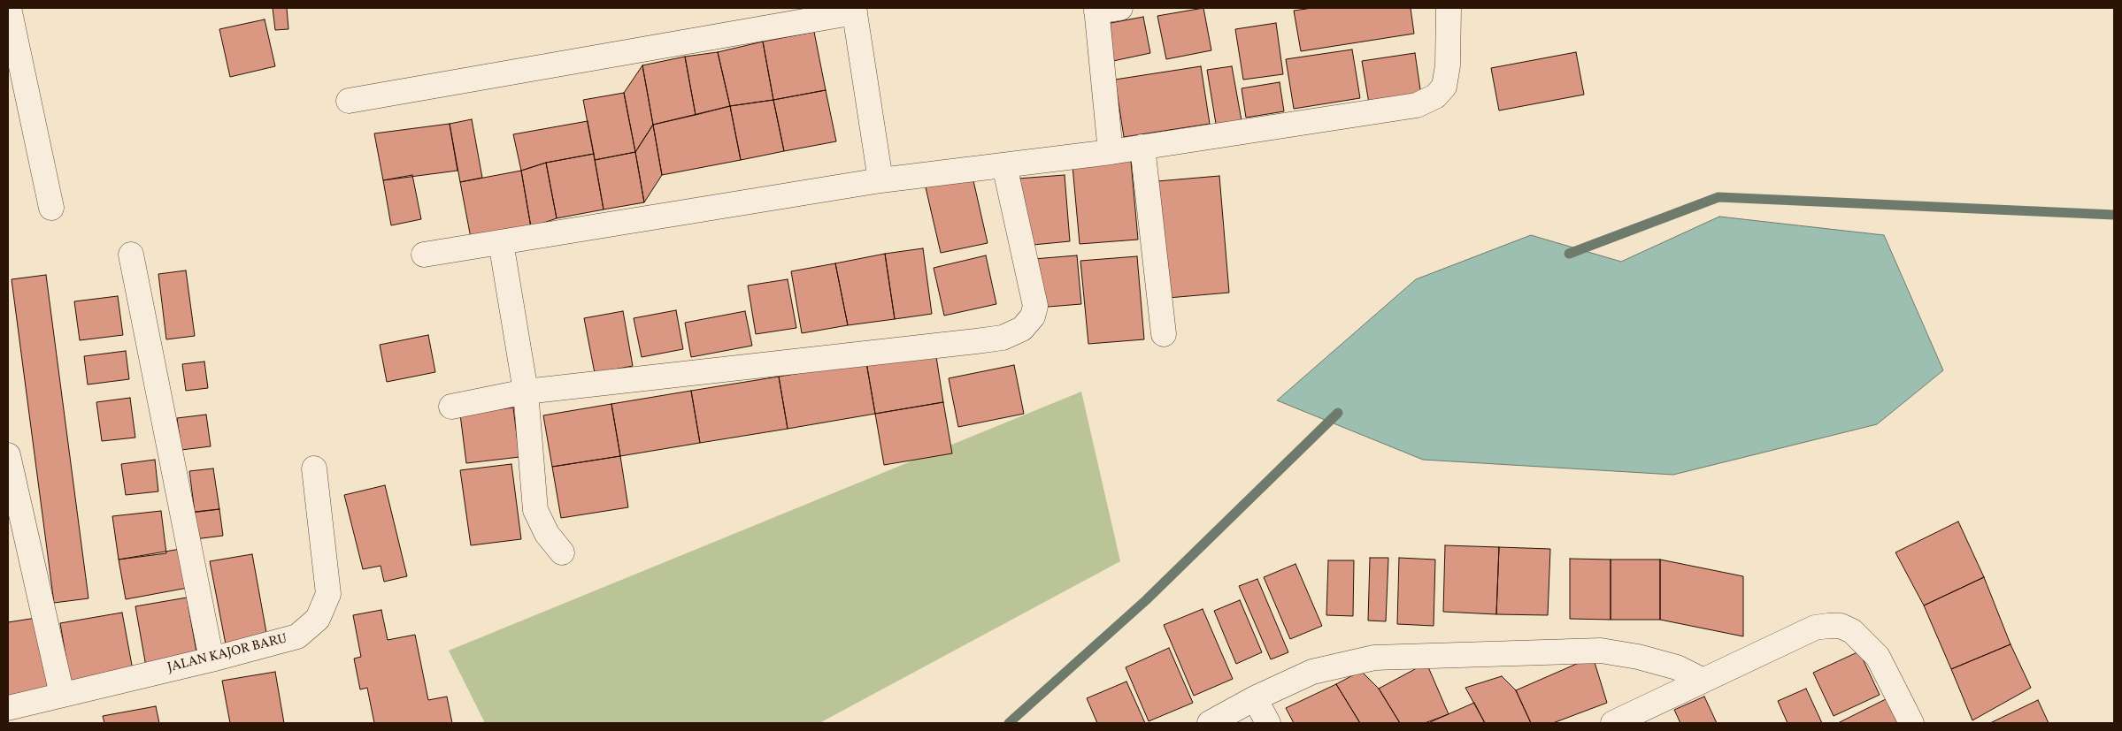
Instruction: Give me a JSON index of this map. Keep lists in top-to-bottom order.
{
  "streets": {
    "street": ["JALAN KAJOR BARU"]
  }
}
